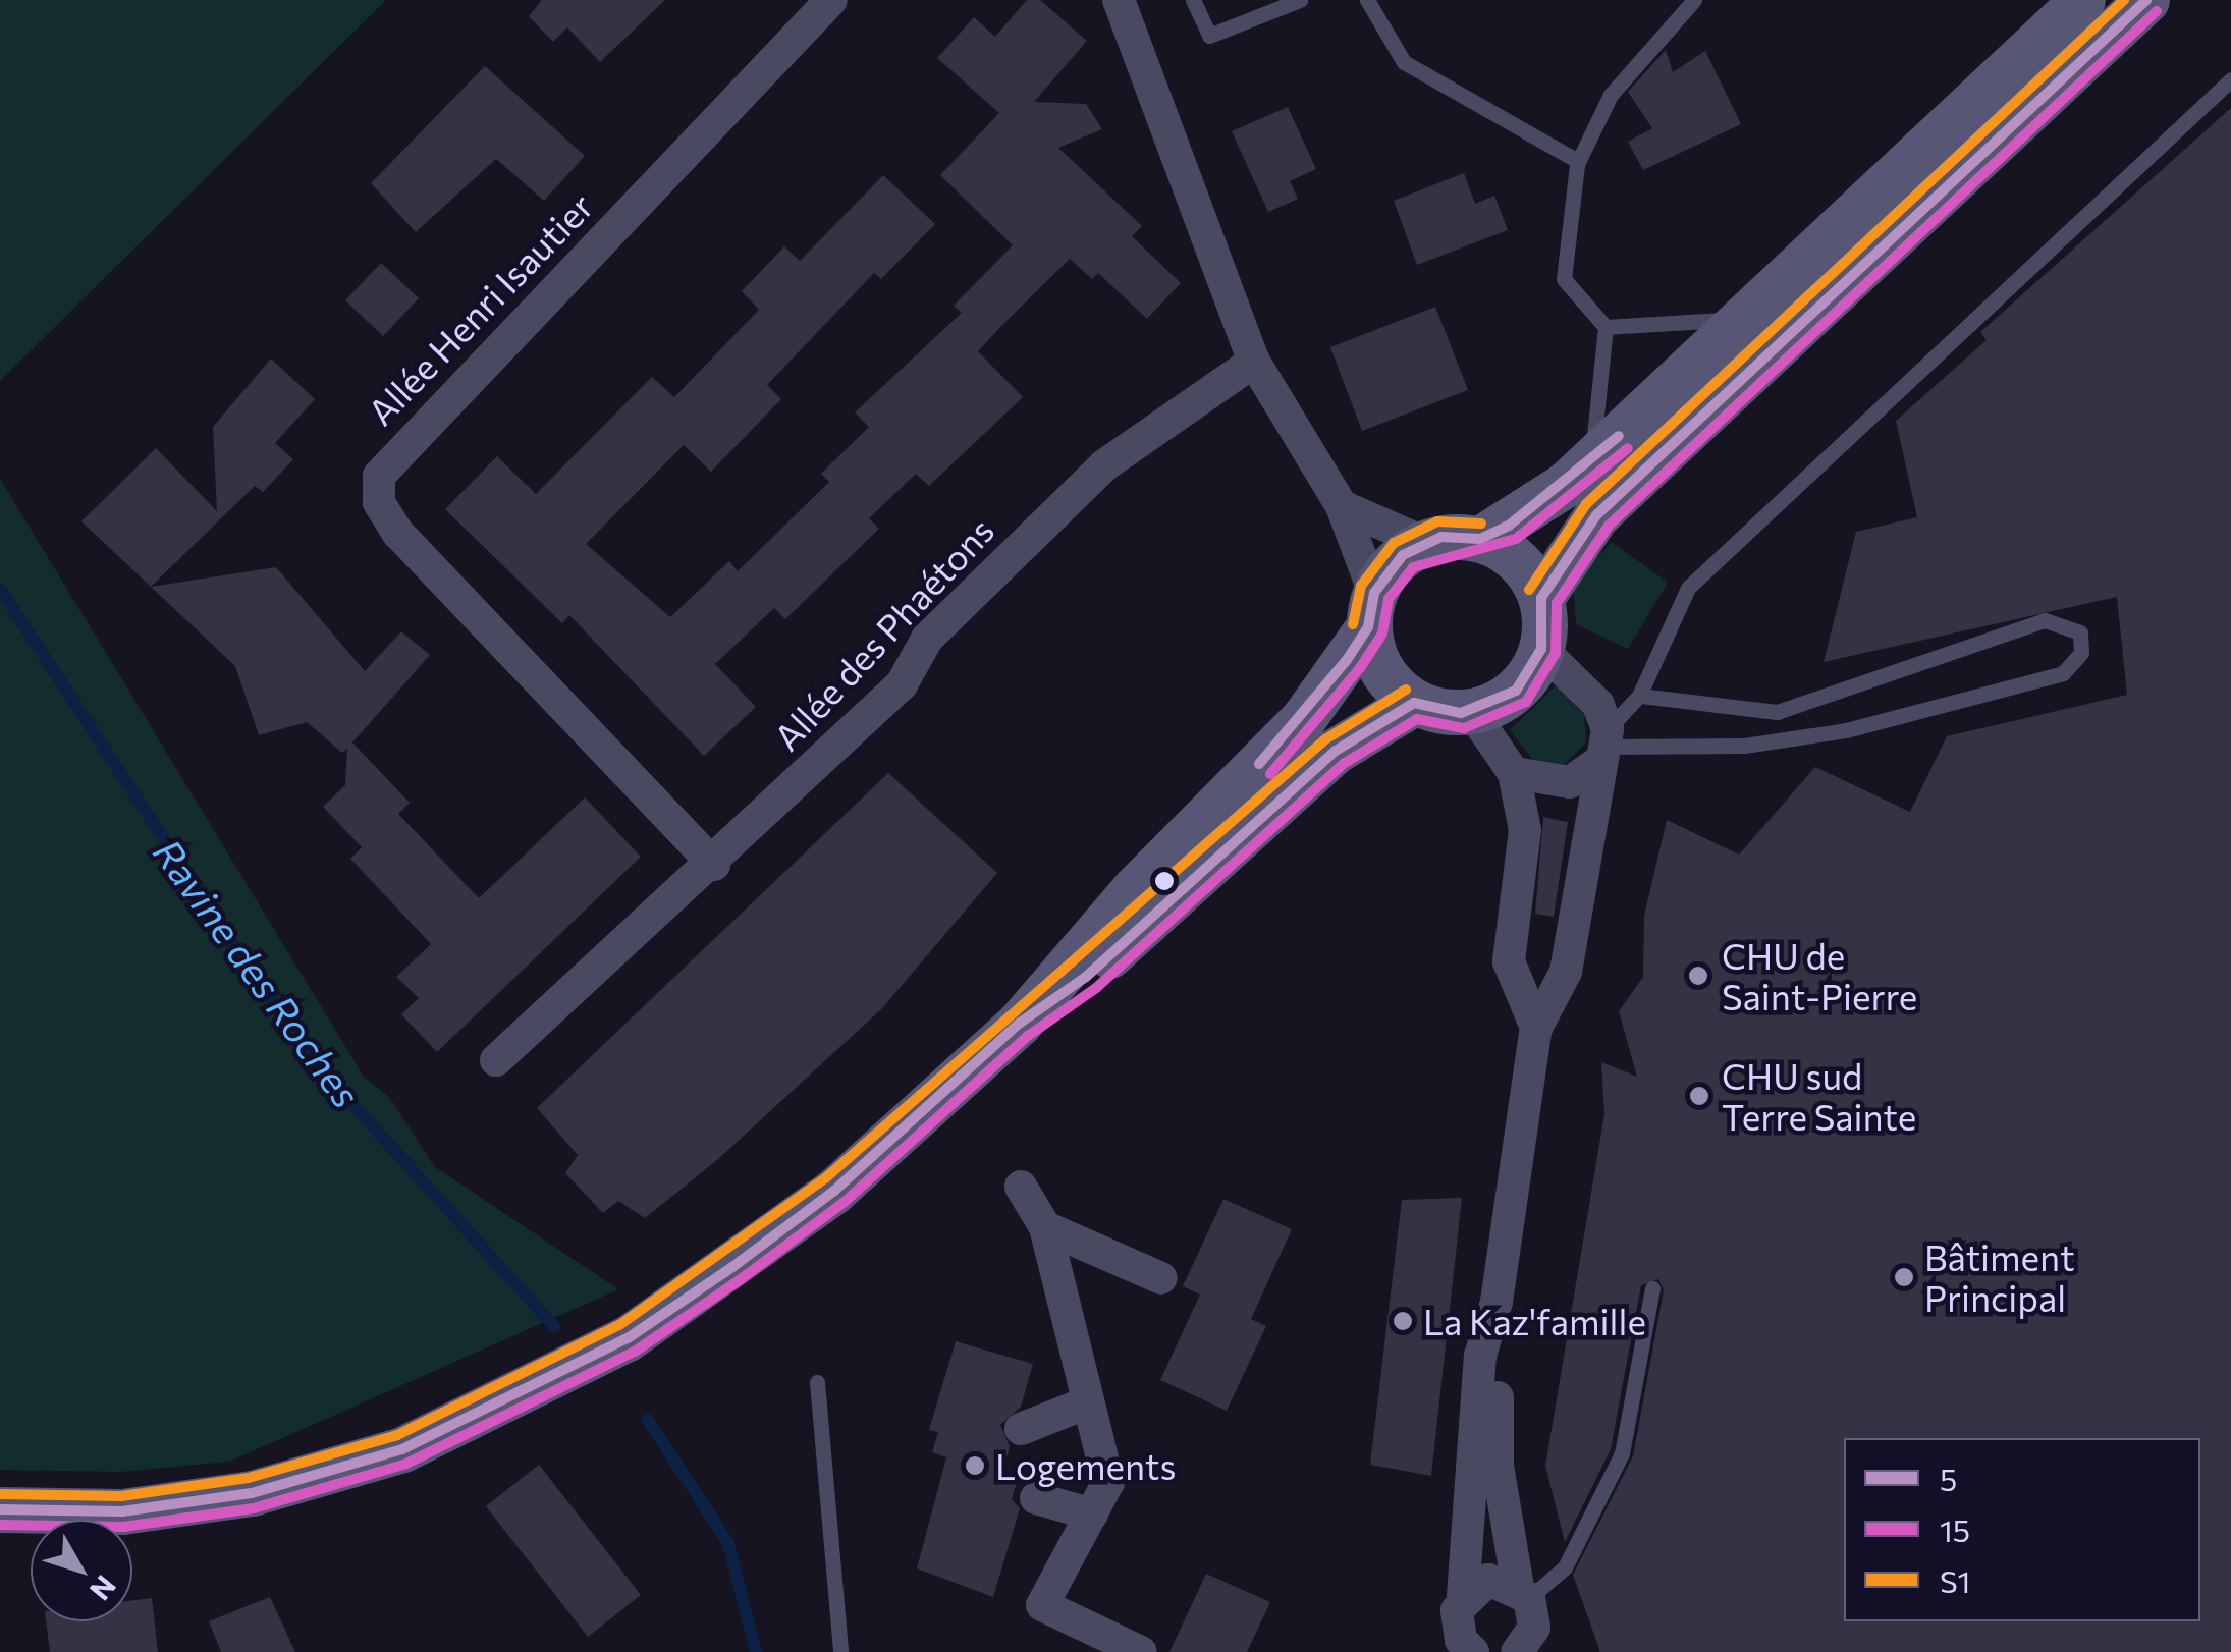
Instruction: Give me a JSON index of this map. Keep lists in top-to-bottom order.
{
  "streets": {
    "street": ["Allée Henri Isautier", "Allée des Phaétons"]
  },
  "crossings": [
    ["Allée Henri Isautier", "Allée des Phaétons"]
  ],
  "water": ["Ravine des Roches"],
  "places": [
    "CHU de Saint-Pierre",
    "CHU sud Terre Sainte",
    "Bâtiment Principal",
    "La Kaz'famille",
    "Logements"
  ],
  "lines": ["transit line 5", "transit line S1", "transit line 15"],
  "legend": ["5", "15", "S1"],
  "north": "bottom right"
}
